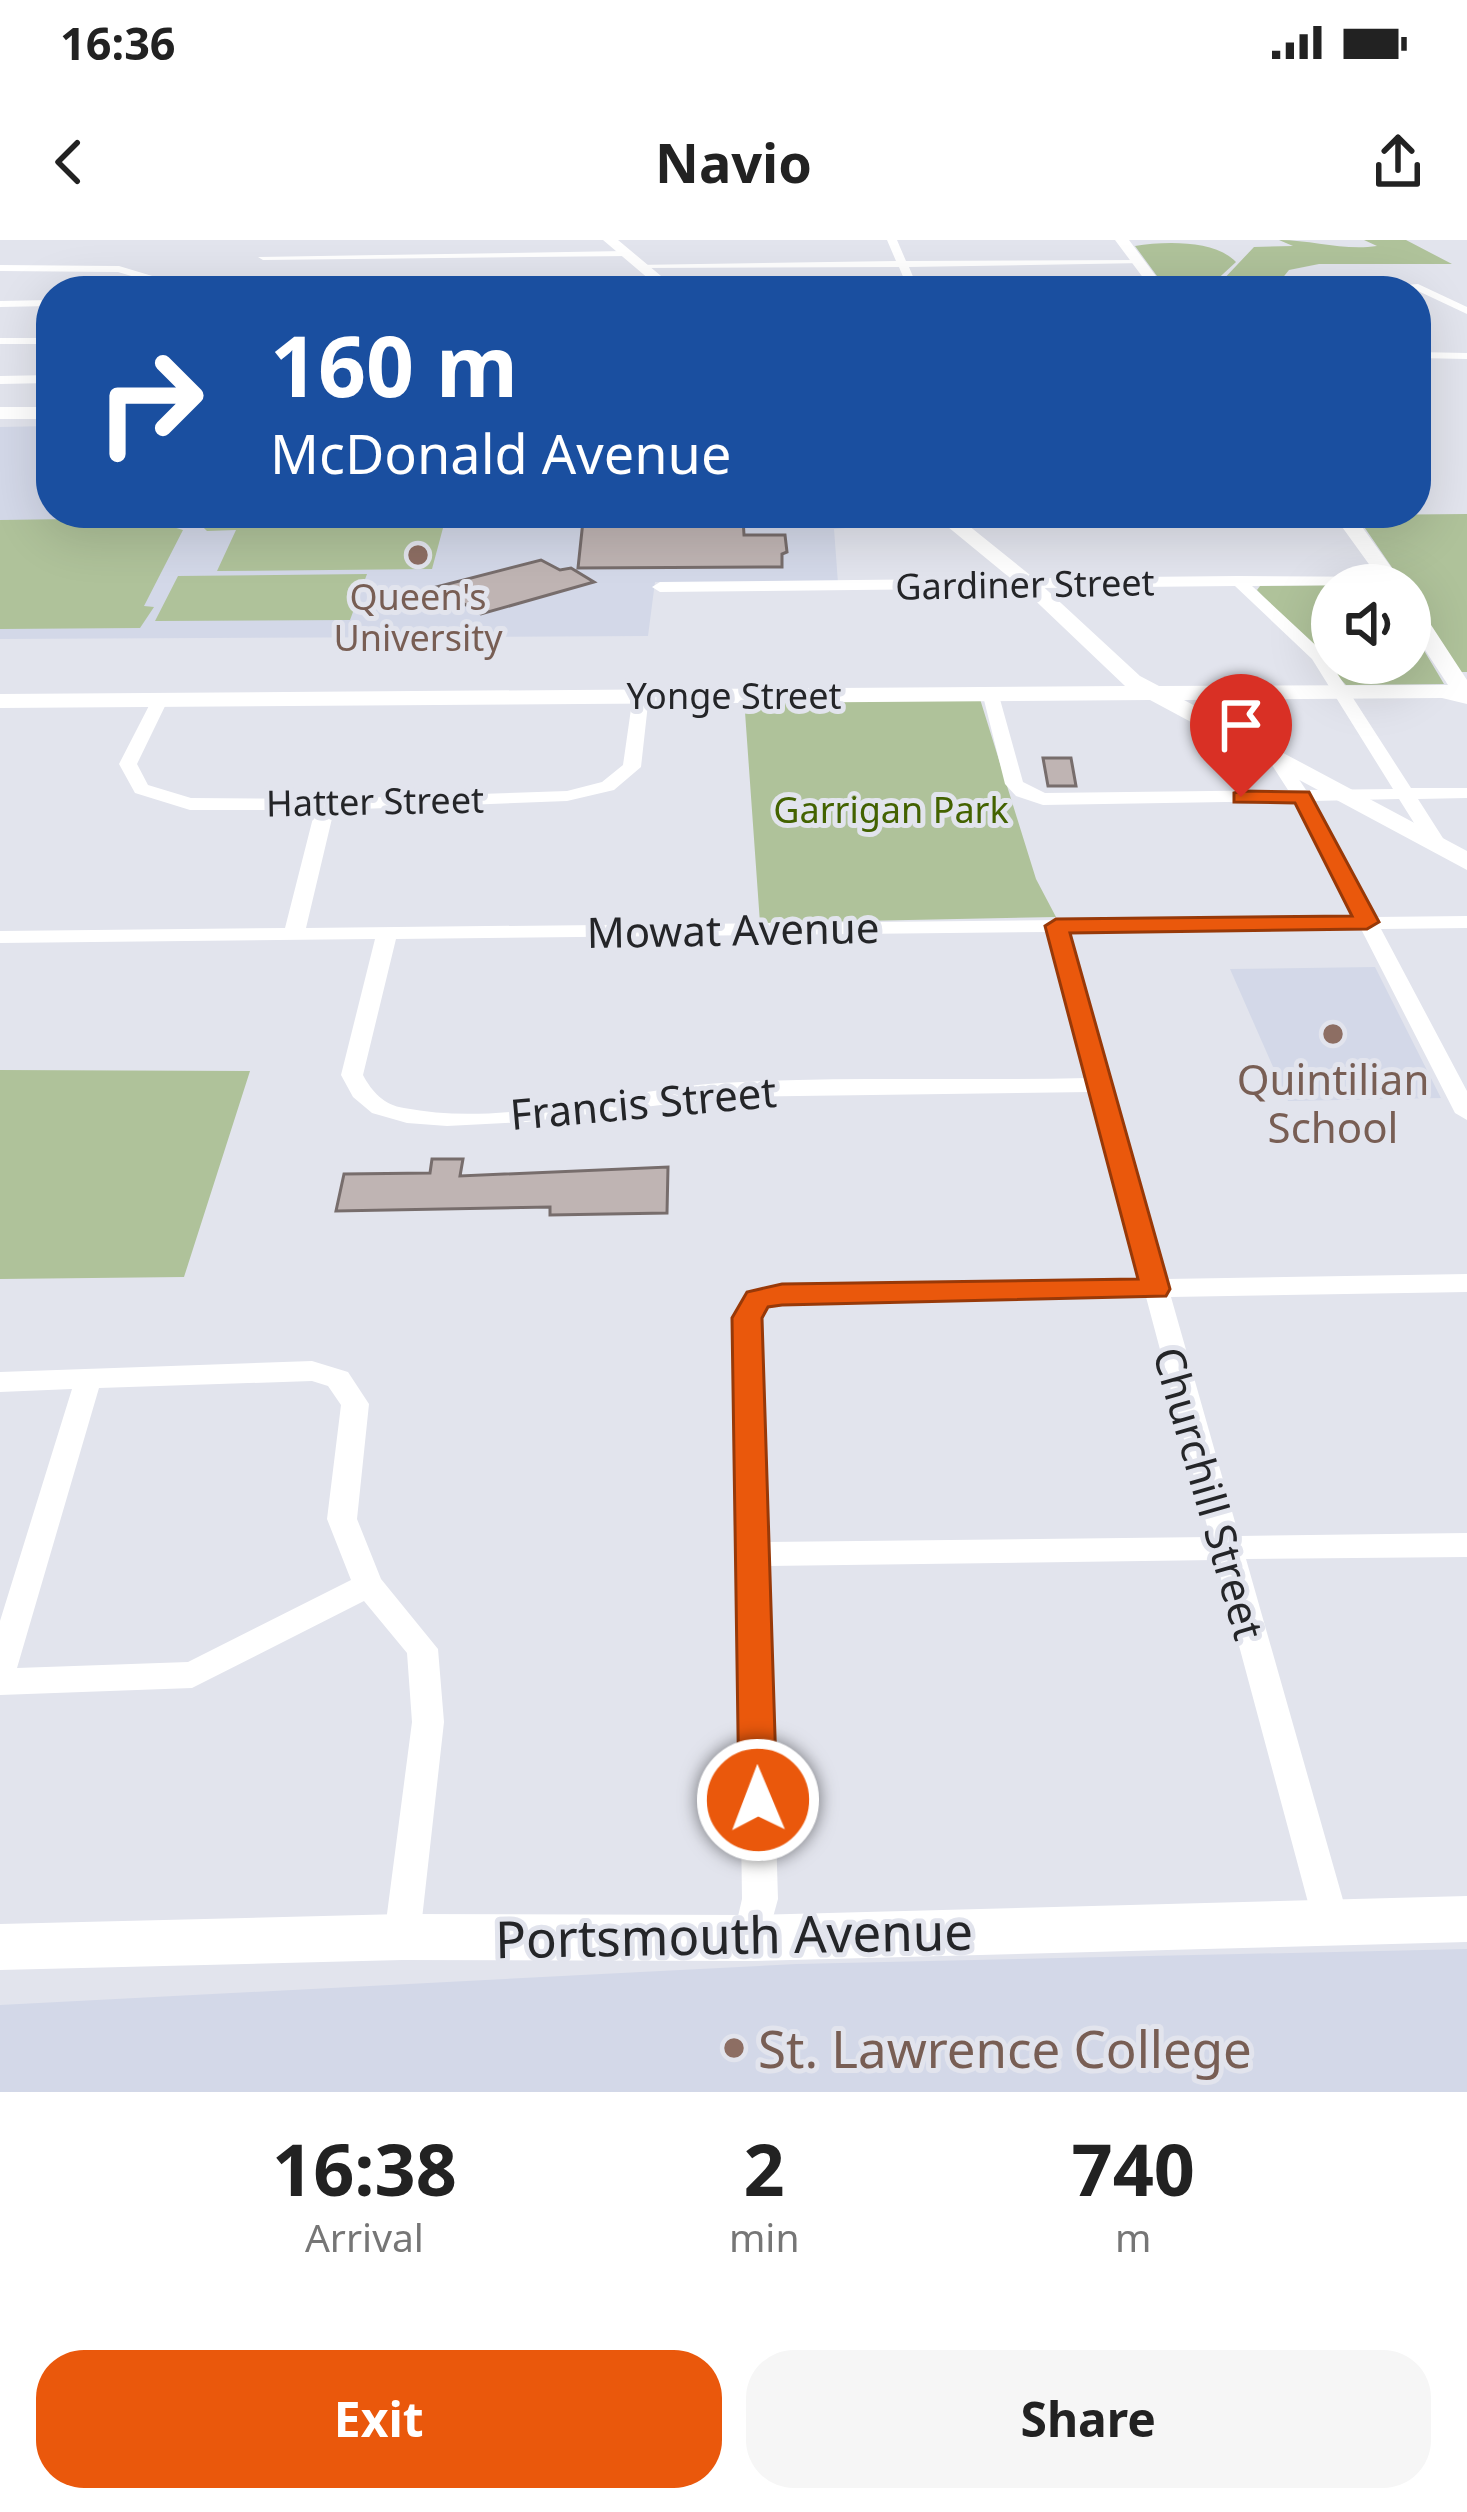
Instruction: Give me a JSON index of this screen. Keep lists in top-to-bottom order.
{
  "streets": {
    "main road": ["Yonge Street", "Portsmouth Avenue"],
    "street": [
      "Gardiner Street",
      "Hatter Street",
      "Mowat Avenue",
      "Francis Street",
      "Churchill Street"
    ]
  },
  "crossings": [
    ["Yonge Street", "Hatter Street"],
    ["Mowat Avenue", "Francis Street"],
    ["Mowat Avenue", "Churchill Street"],
    ["Francis Street", "Churchill Street"],
    ["Churchill Street", "Portsmouth Avenue"]
  ],
  "parks": ["Garrigan Park"],
  "places": ["Queen's University", "Quintilian School", "St. Lawrence College"],
  "page": {
    "status": "16:36",
    "header": "Navio",
    "turn": ["160 m", "McDonald Avenue"],
    "eta": [
      "16:38",
      "Arrival",
      "2",
      "min",
      "740",
      "m"
    ],
    "buttons": ["Exit", "Share"]
  }
}
